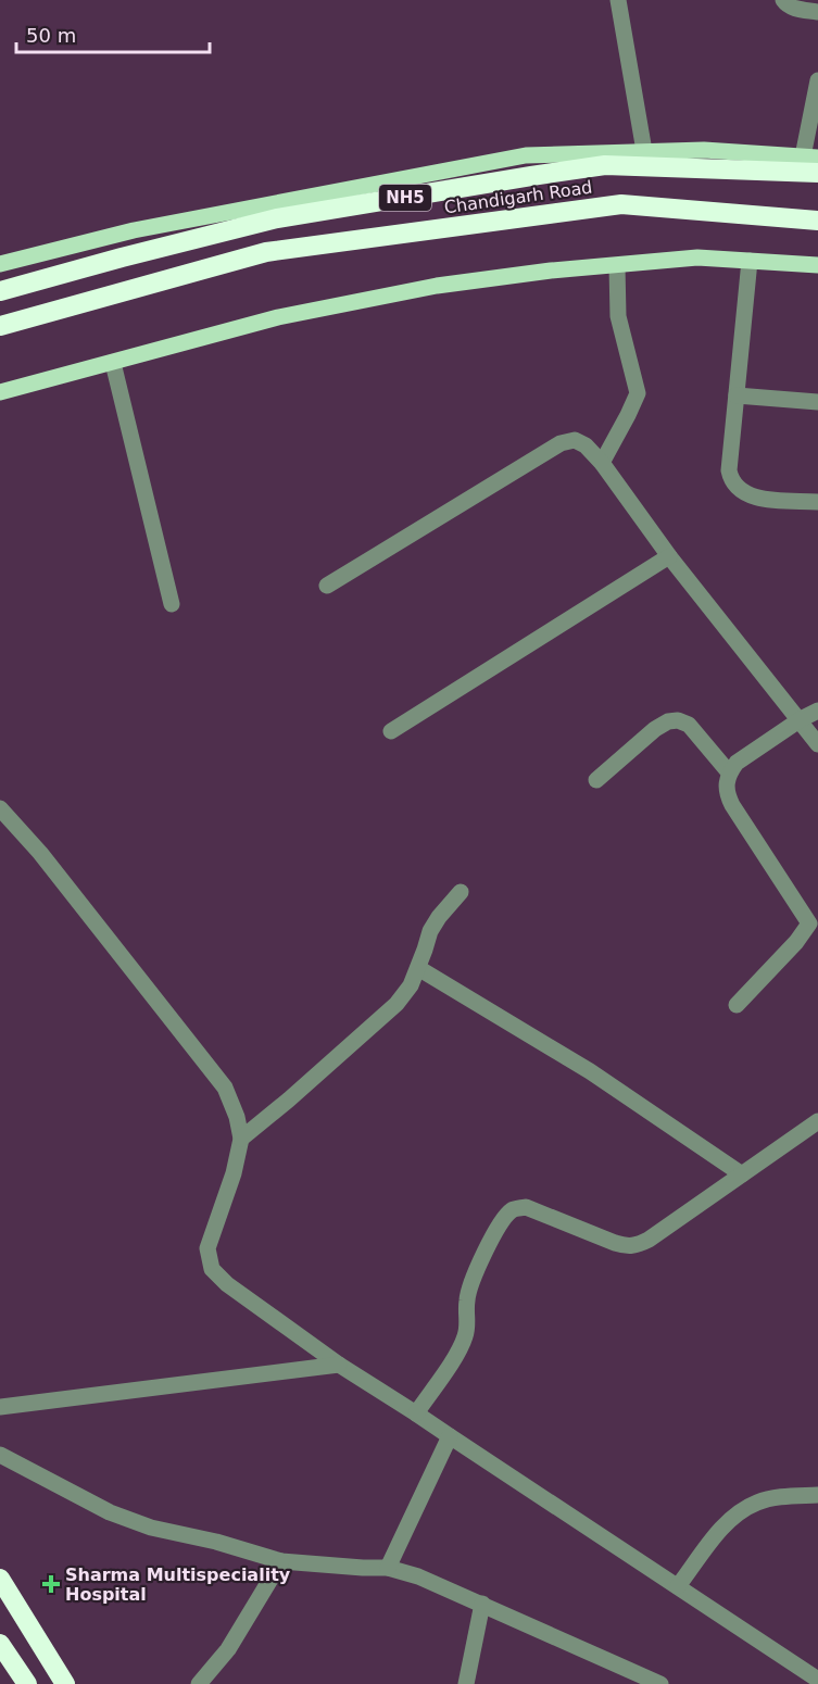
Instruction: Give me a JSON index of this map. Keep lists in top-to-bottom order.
{
  "streets": {
    "highway": ["Chandigarh Road", "NH5"]
  },
  "places": {
    "health": ["Sharma Multispeciality Hospital"]
  },
  "scale_bar": "50 m"
}
